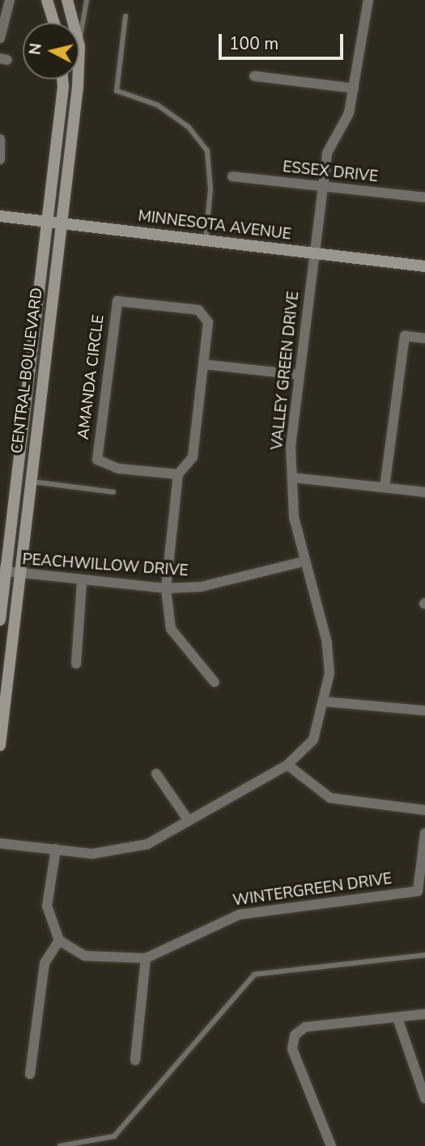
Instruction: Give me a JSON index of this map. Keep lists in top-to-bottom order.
{
  "streets": {
    "street": [
      "ESSEX DRIVE",
      "MINNESOTA AVENUE",
      "CENTRAL BOULEVARD",
      "VALLEY GREEN DRIVE",
      "AMANDA CIRCLE",
      "PEACHWILLOW DRIVE",
      "WINTERGREEN DRIVE"
    ]
  },
  "crossings": [
    ["ESSEX DRIVE", "VALLEY GREEN DRIVE"],
    ["MINNESOTA AVENUE", "CENTRAL BOULEVARD"],
    ["MINNESOTA AVENUE", "VALLEY GREEN DRIVE"],
    ["CENTRAL BOULEVARD", "PEACHWILLOW DRIVE"],
    ["VALLEY GREEN DRIVE", "PEACHWILLOW DRIVE"],
    ["AMANDA CIRCLE", "PEACHWILLOW DRIVE"]
  ],
  "scale_bar": "100 m",
  "north": "left"
}
